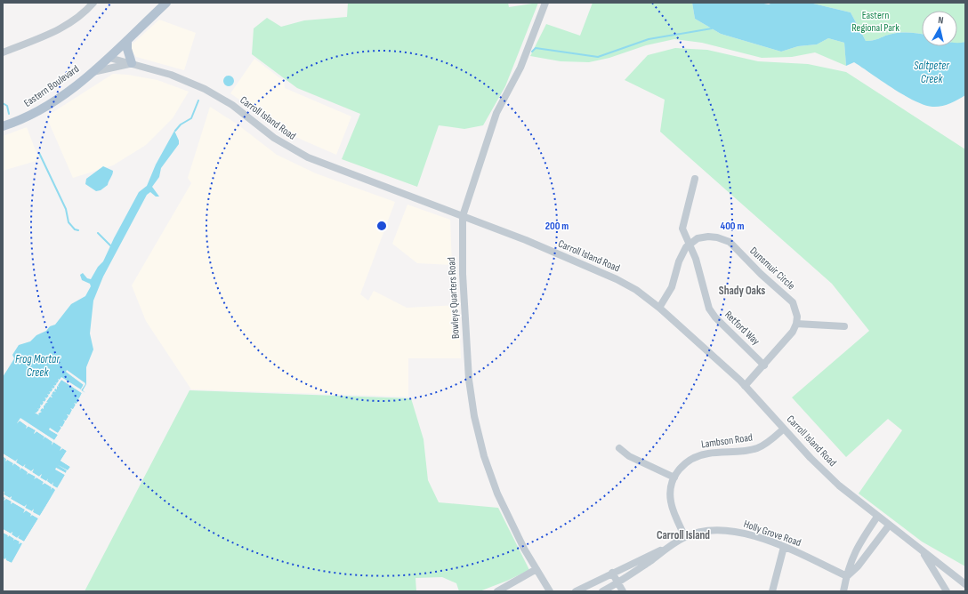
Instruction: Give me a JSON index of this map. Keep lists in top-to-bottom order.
{
  "streets": {
    "main road": ["Eastern Boulevard"],
    "street": [
      "Carroll Island Road",
      "Dunsmuir Circle",
      "Bowleys Quarters Road",
      "Retford Way",
      "Lambson Road",
      "Holly Grove Road"
    ]
  },
  "crossings": [
    ["Eastern Boulevard", "Carroll Island Road"],
    ["Carroll Island Road", "Bowleys Quarters Road"],
    ["Carroll Island Road", "Lambson Road"],
    ["Dunsmuir Circle", "Retford Way"],
    ["Lambson Road", "Holly Grove Road"]
  ],
  "districts": ["Shady Oaks", "Carroll Island"],
  "water": ["Saltpeter Creek", "Frog Mortar Creek"],
  "parks": ["Eastern Regional Park"],
  "north": "top",
  "rings": ["200 m", "400 m"]
}
